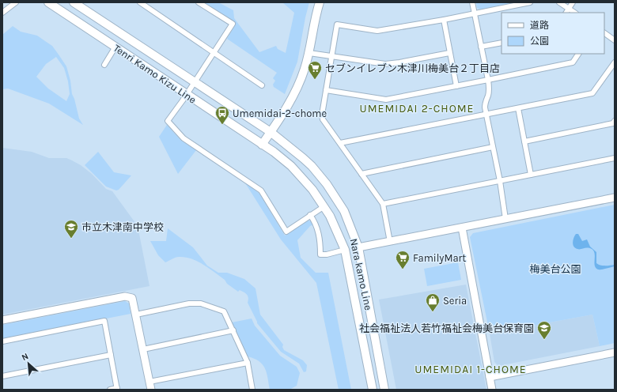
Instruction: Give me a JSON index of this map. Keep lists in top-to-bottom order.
{
  "streets": {
    "main road": ["Tenri Kamo Kizu Line", "Nara kamo Line"]
  },
  "crossings": [
    ["Tenri Kamo Kizu Line", "Nara kamo Line"]
  ],
  "districts": ["UMEMIDAI 2-CHOME", "UMEMIDAI 1-CHOME"],
  "parks": ["梅美台公園"],
  "places": {
    "supermarket": ["セブンイレブン木津川梅美台２丁目店", "FamilyMart"],
    "bus stop": ["Umemidai-2-chome"],
    "school or university": ["市立木津南中学校", "社会福祉法人若竹福祉会梅美台保育園"],
    "shop": ["Seria"]
  },
  "legend": ["道路", "公園"],
  "north": "top left"
}
